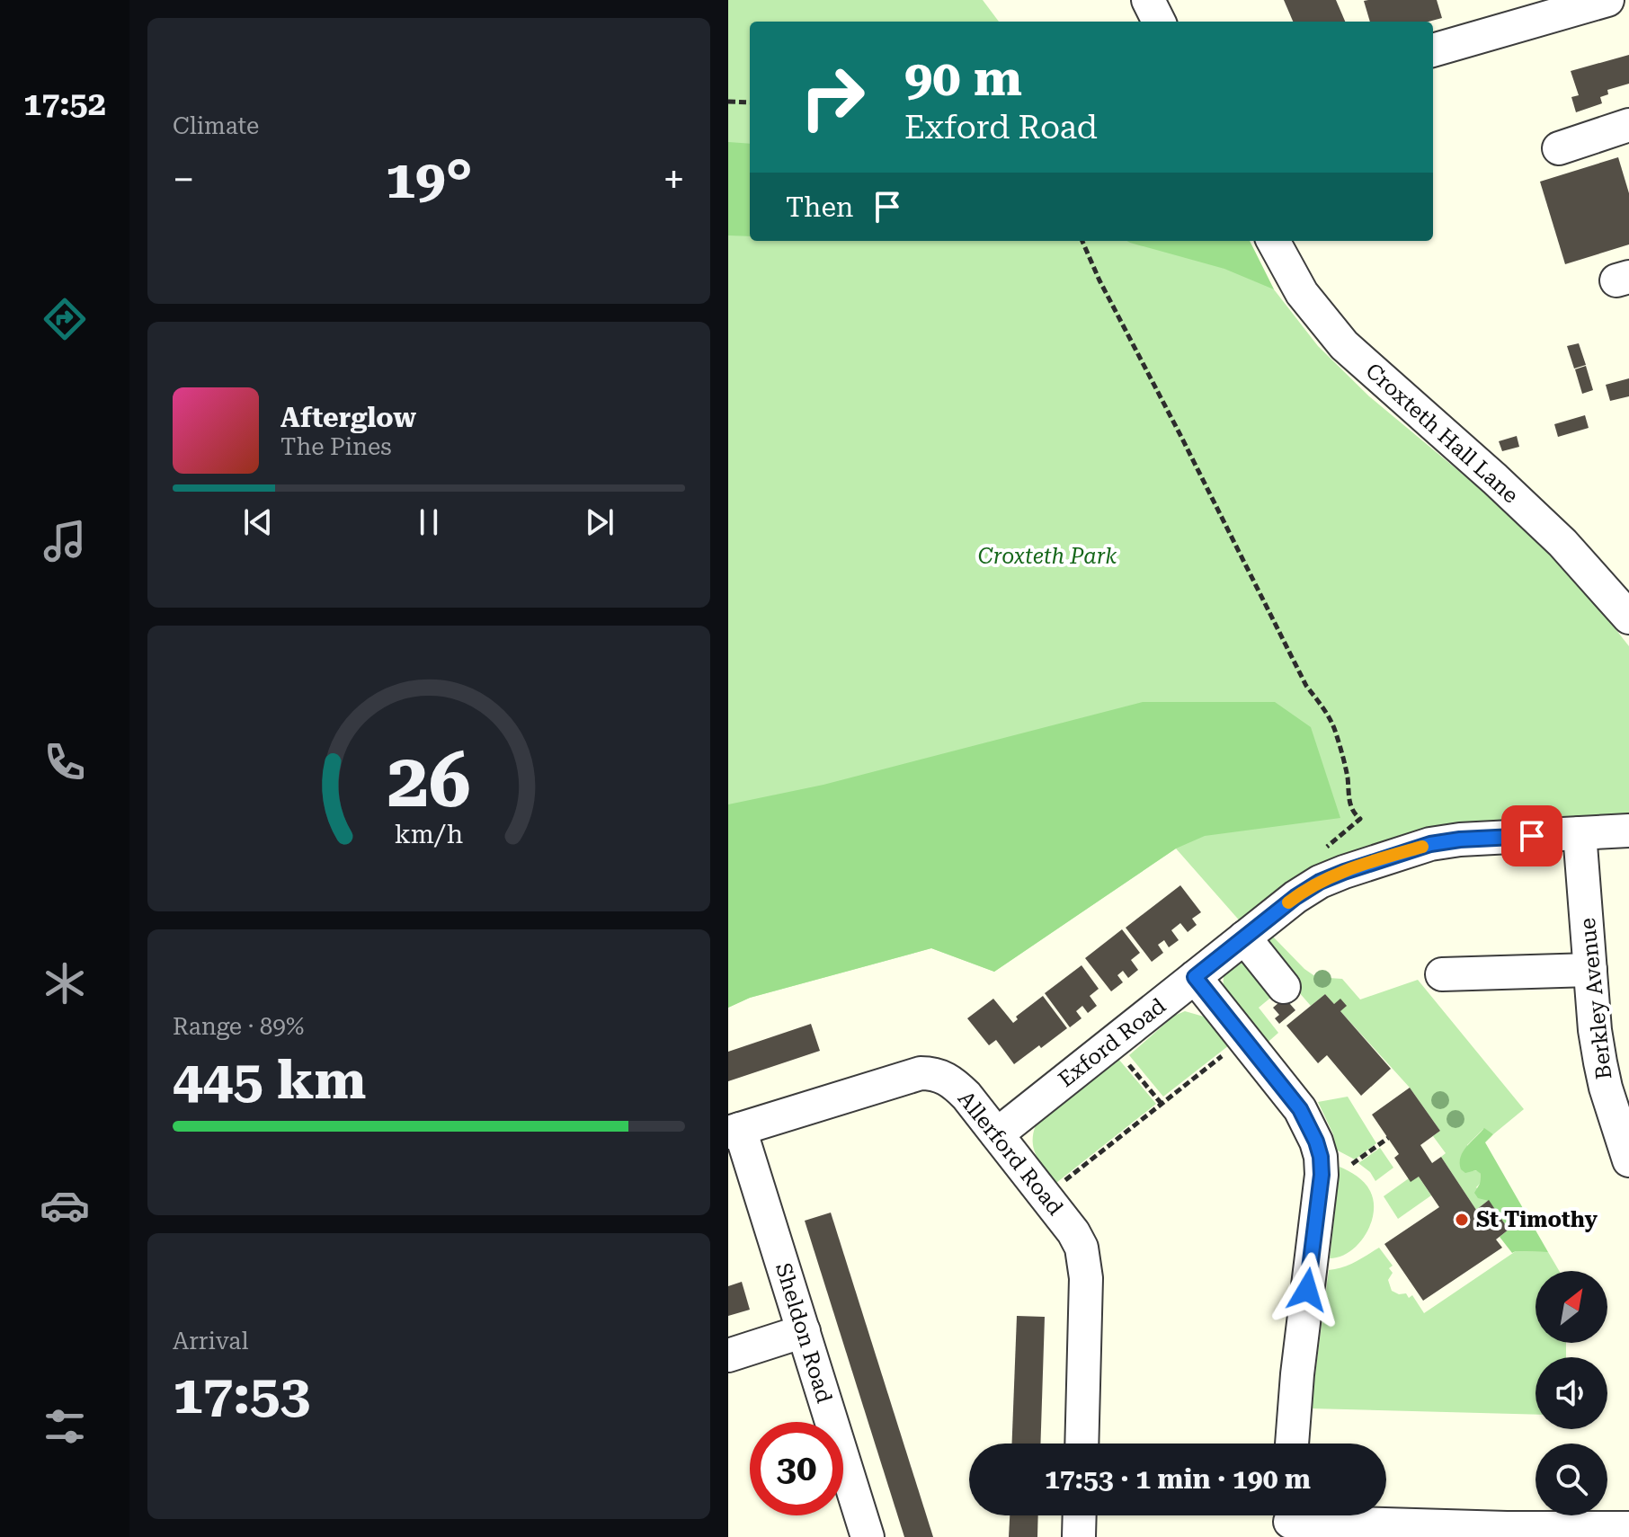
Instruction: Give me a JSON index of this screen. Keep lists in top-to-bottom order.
{
  "streets": {
    "street": [
      "Croxteth Hall Lane",
      "Berkley Avenue",
      "Exford Road",
      "Allerford Road",
      "Sheldon Road"
    ]
  },
  "crossings": [
    ["Berkley Avenue", "Exford Road"],
    ["Exford Road", "Allerford Road"],
    ["Allerford Road", "Sheldon Road"]
  ],
  "parks": ["Croxteth Park"],
  "places": ["St Timothy"],
  "north": "top right",
  "page": {
    "tabs": "17:52",
    "tile": [
      "Climate",
      ["Range · 89%", "445 km"],
      ["Arrival", "17:53"]
    ],
    "turn": ["90 m", "Exford Road"],
    "heat": ["−", "19°", "+"],
    "then": "Then",
    "song": ["Afterglow", "The Pines"],
    "limit": "30",
    "trip": "17:53 · 1 min · 190 m",
    "gauge": ["26", "km/h"]
  }
}
